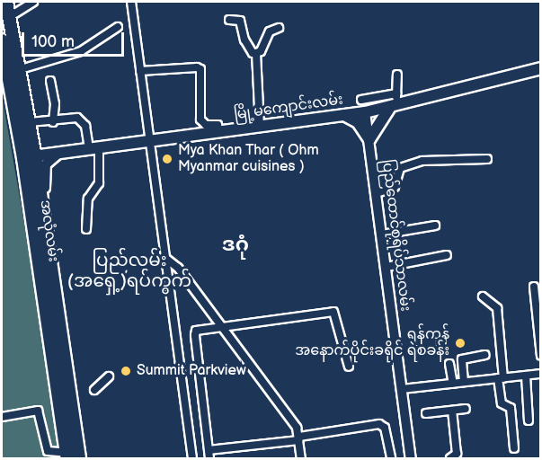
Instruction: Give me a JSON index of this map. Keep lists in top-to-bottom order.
{
  "streets": {
    "main road": ["မြို့မကျောင်းလမ်း", "အလုံလမ်း"],
    "street": ["ပြည်ထောင်စုရိပ်သာလမ်း"]
  },
  "crossings": [
    ["မြို့မကျောင်းလမ်း", "အလုံလမ်း"],
    ["မြို့မကျောင်းလမ်း", "ပြည်ထောင်စုရိပ်သာလမ်း"]
  ],
  "districts": ["ဒဂုံ", "ပြည်လမ်း (အရှေ့)ရပ်ကွက်"],
  "places": ["Mya Khan Thar ( Ohm Myanmar cuisines )", "ရန်ကုန် အနောက်ပိုင်းခရိုင် ရဲစခန်း", "Summit Parkview"],
  "scale_bar": "100 m"
}
